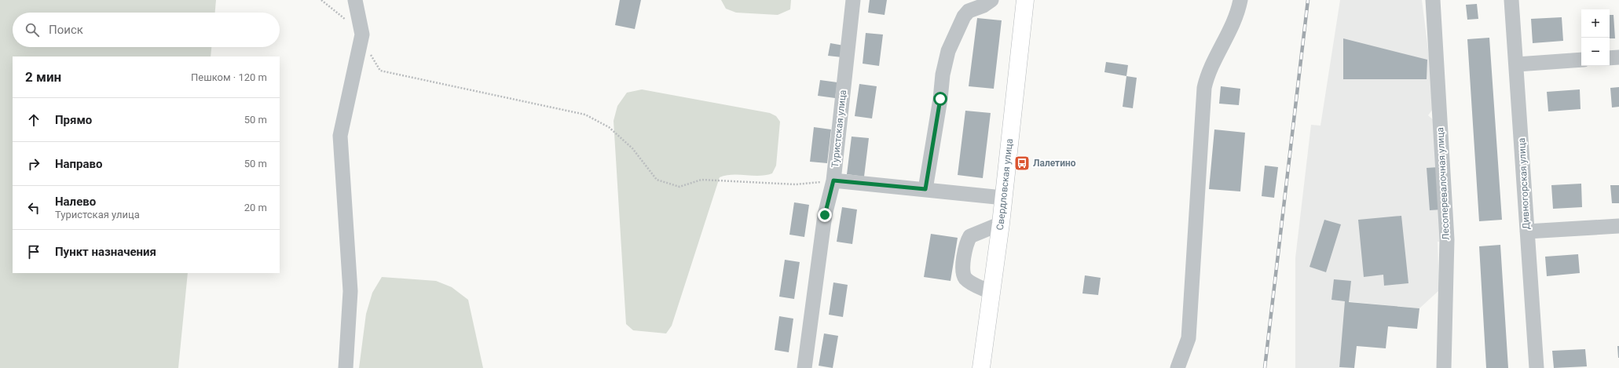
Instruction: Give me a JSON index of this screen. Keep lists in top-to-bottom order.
{
  "streets": {
    "highway": ["Свердловская улица"],
    "street": ["Туристская улица", "Лесоперевалочная улица", "Дивногорская улица"]
  },
  "places": {
    "bus stop": ["Лалетино"]
  },
  "page": {
    "map_buttons": ["+", "−"],
    "search": "Поиск",
    "heading": ["2 мин", "Пешком · 120 m"],
    "list": [
      ["Прямо", "50 m"],
      ["Направо", "50 m"],
      ["Налево", "Туристская улица", "20 m"],
      "Пункт назначения"
    ]
  }
}
